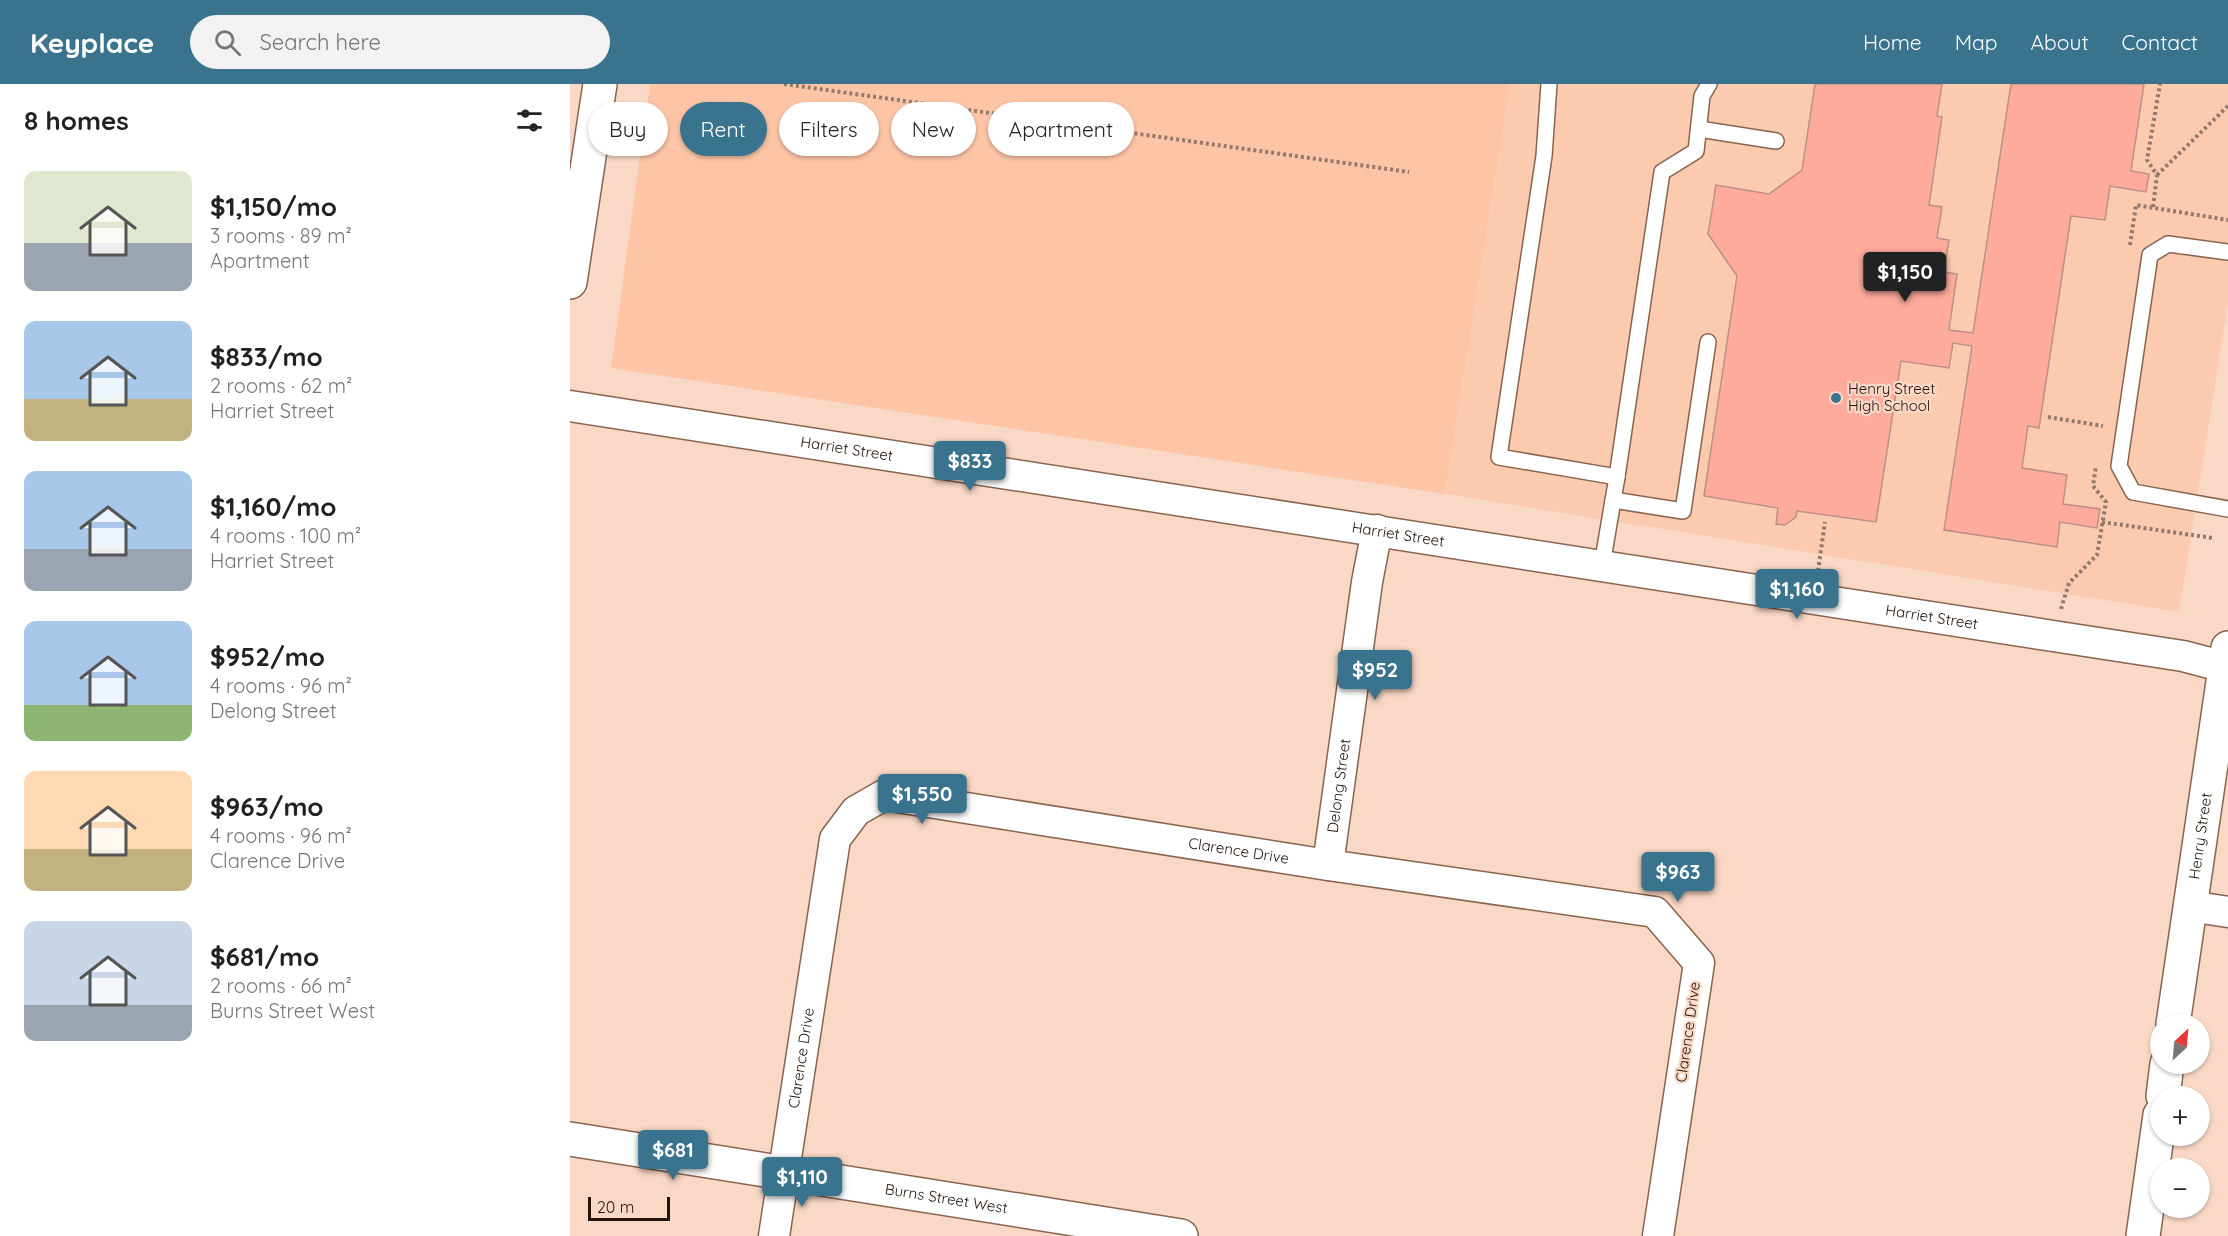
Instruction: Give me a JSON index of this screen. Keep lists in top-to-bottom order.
{
  "streets": {
    "street": [
      "Harriet Street",
      "Delong Street",
      "Henry Street",
      "Clarence Drive",
      "Burns Street West"
    ]
  },
  "crossings": [
    ["Harriet Street", "Delong Street"],
    ["Harriet Street", "Henry Street"],
    ["Delong Street", "Clarence Drive"],
    ["Clarence Drive", "Burns Street West"]
  ],
  "places": ["Henry Street High School"],
  "scale_bar": "20 m",
  "north": "top right",
  "page": {
    "header": "Keyplace",
    "search": "Search here",
    "nav": [
      "Home",
      "Map",
      "About",
      "Contact"
    ],
    "heading": "8 homes",
    "chip": [
      "Buy",
      "Rent",
      "Filters",
      "New",
      "Apartment"
    ],
    "list": [
      {
        "name": "$1,150/mo",
        "note": "3 rooms · 89 m² · Apartment"
      },
      {
        "name": "$833/mo",
        "note": "2 rooms · 62 m² · Harriet Street"
      },
      {
        "name": "$1,160/mo",
        "note": "4 rooms · 100 m² · Harriet Street"
      },
      {
        "name": "$952/mo",
        "note": "4 rooms · 96 m² · Delong Street"
      },
      {
        "name": "$963/mo",
        "note": "4 rooms · 96 m² · Clarence Drive"
      },
      {
        "name": "$681/mo",
        "note": "2 rooms · 66 m² · Burns Street West"
      }
    ],
    "price": [
      "$1,150",
      "$833",
      "$1,160",
      "$952",
      "$1,550",
      "$963",
      "$681",
      "$1,110"
    ],
    "map_buttons": ["+", "−"],
    "scale": "20 m"
  }
}
